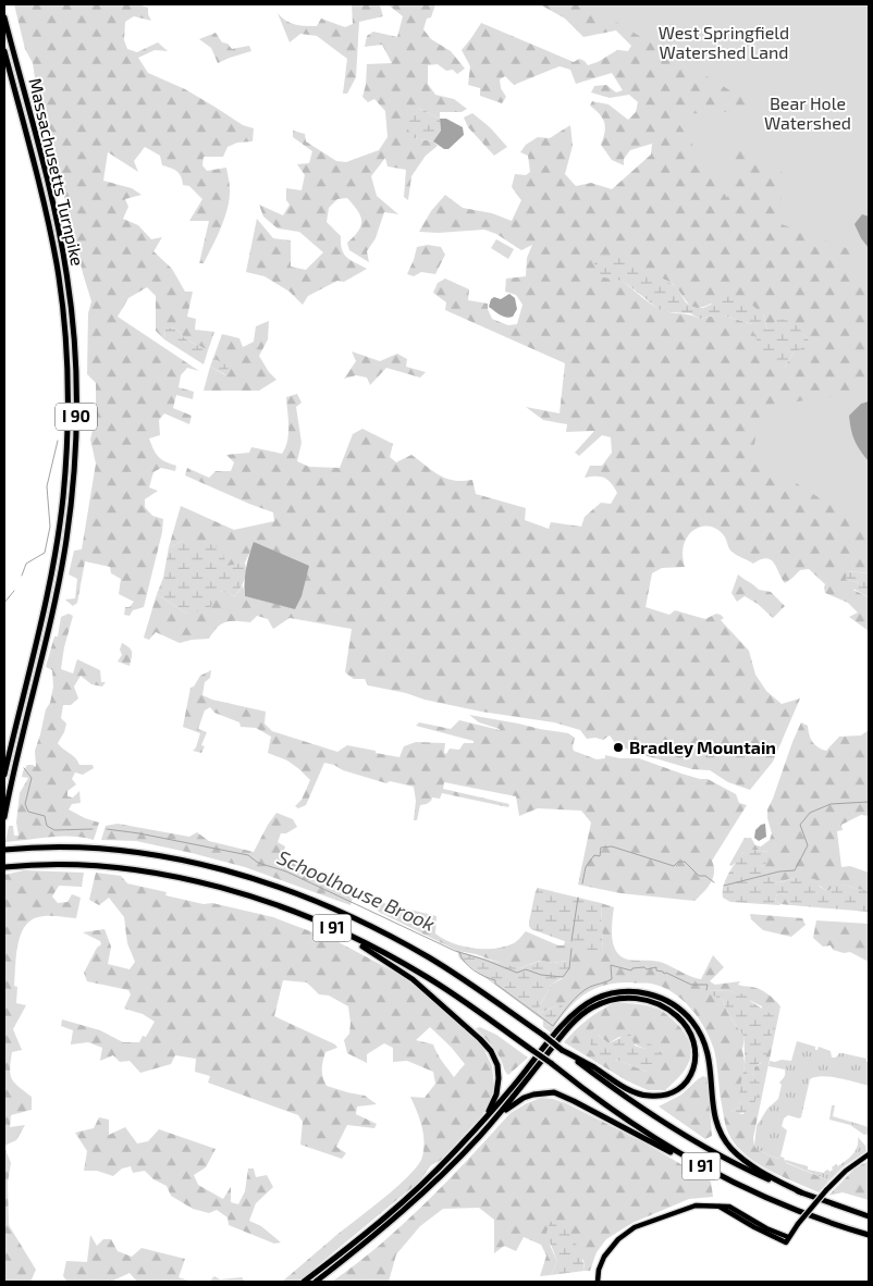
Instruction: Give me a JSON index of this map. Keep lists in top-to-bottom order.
{
  "streets": {
    "highway": ["Massachusetts Turnpike", "I 90", "I 91"]
  },
  "water": ["Schoolhouse Brook"],
  "parks": ["West Springfield Watershed Land", "Bear Hole Watershed"],
  "places": ["Bradley Mountain"]
}
